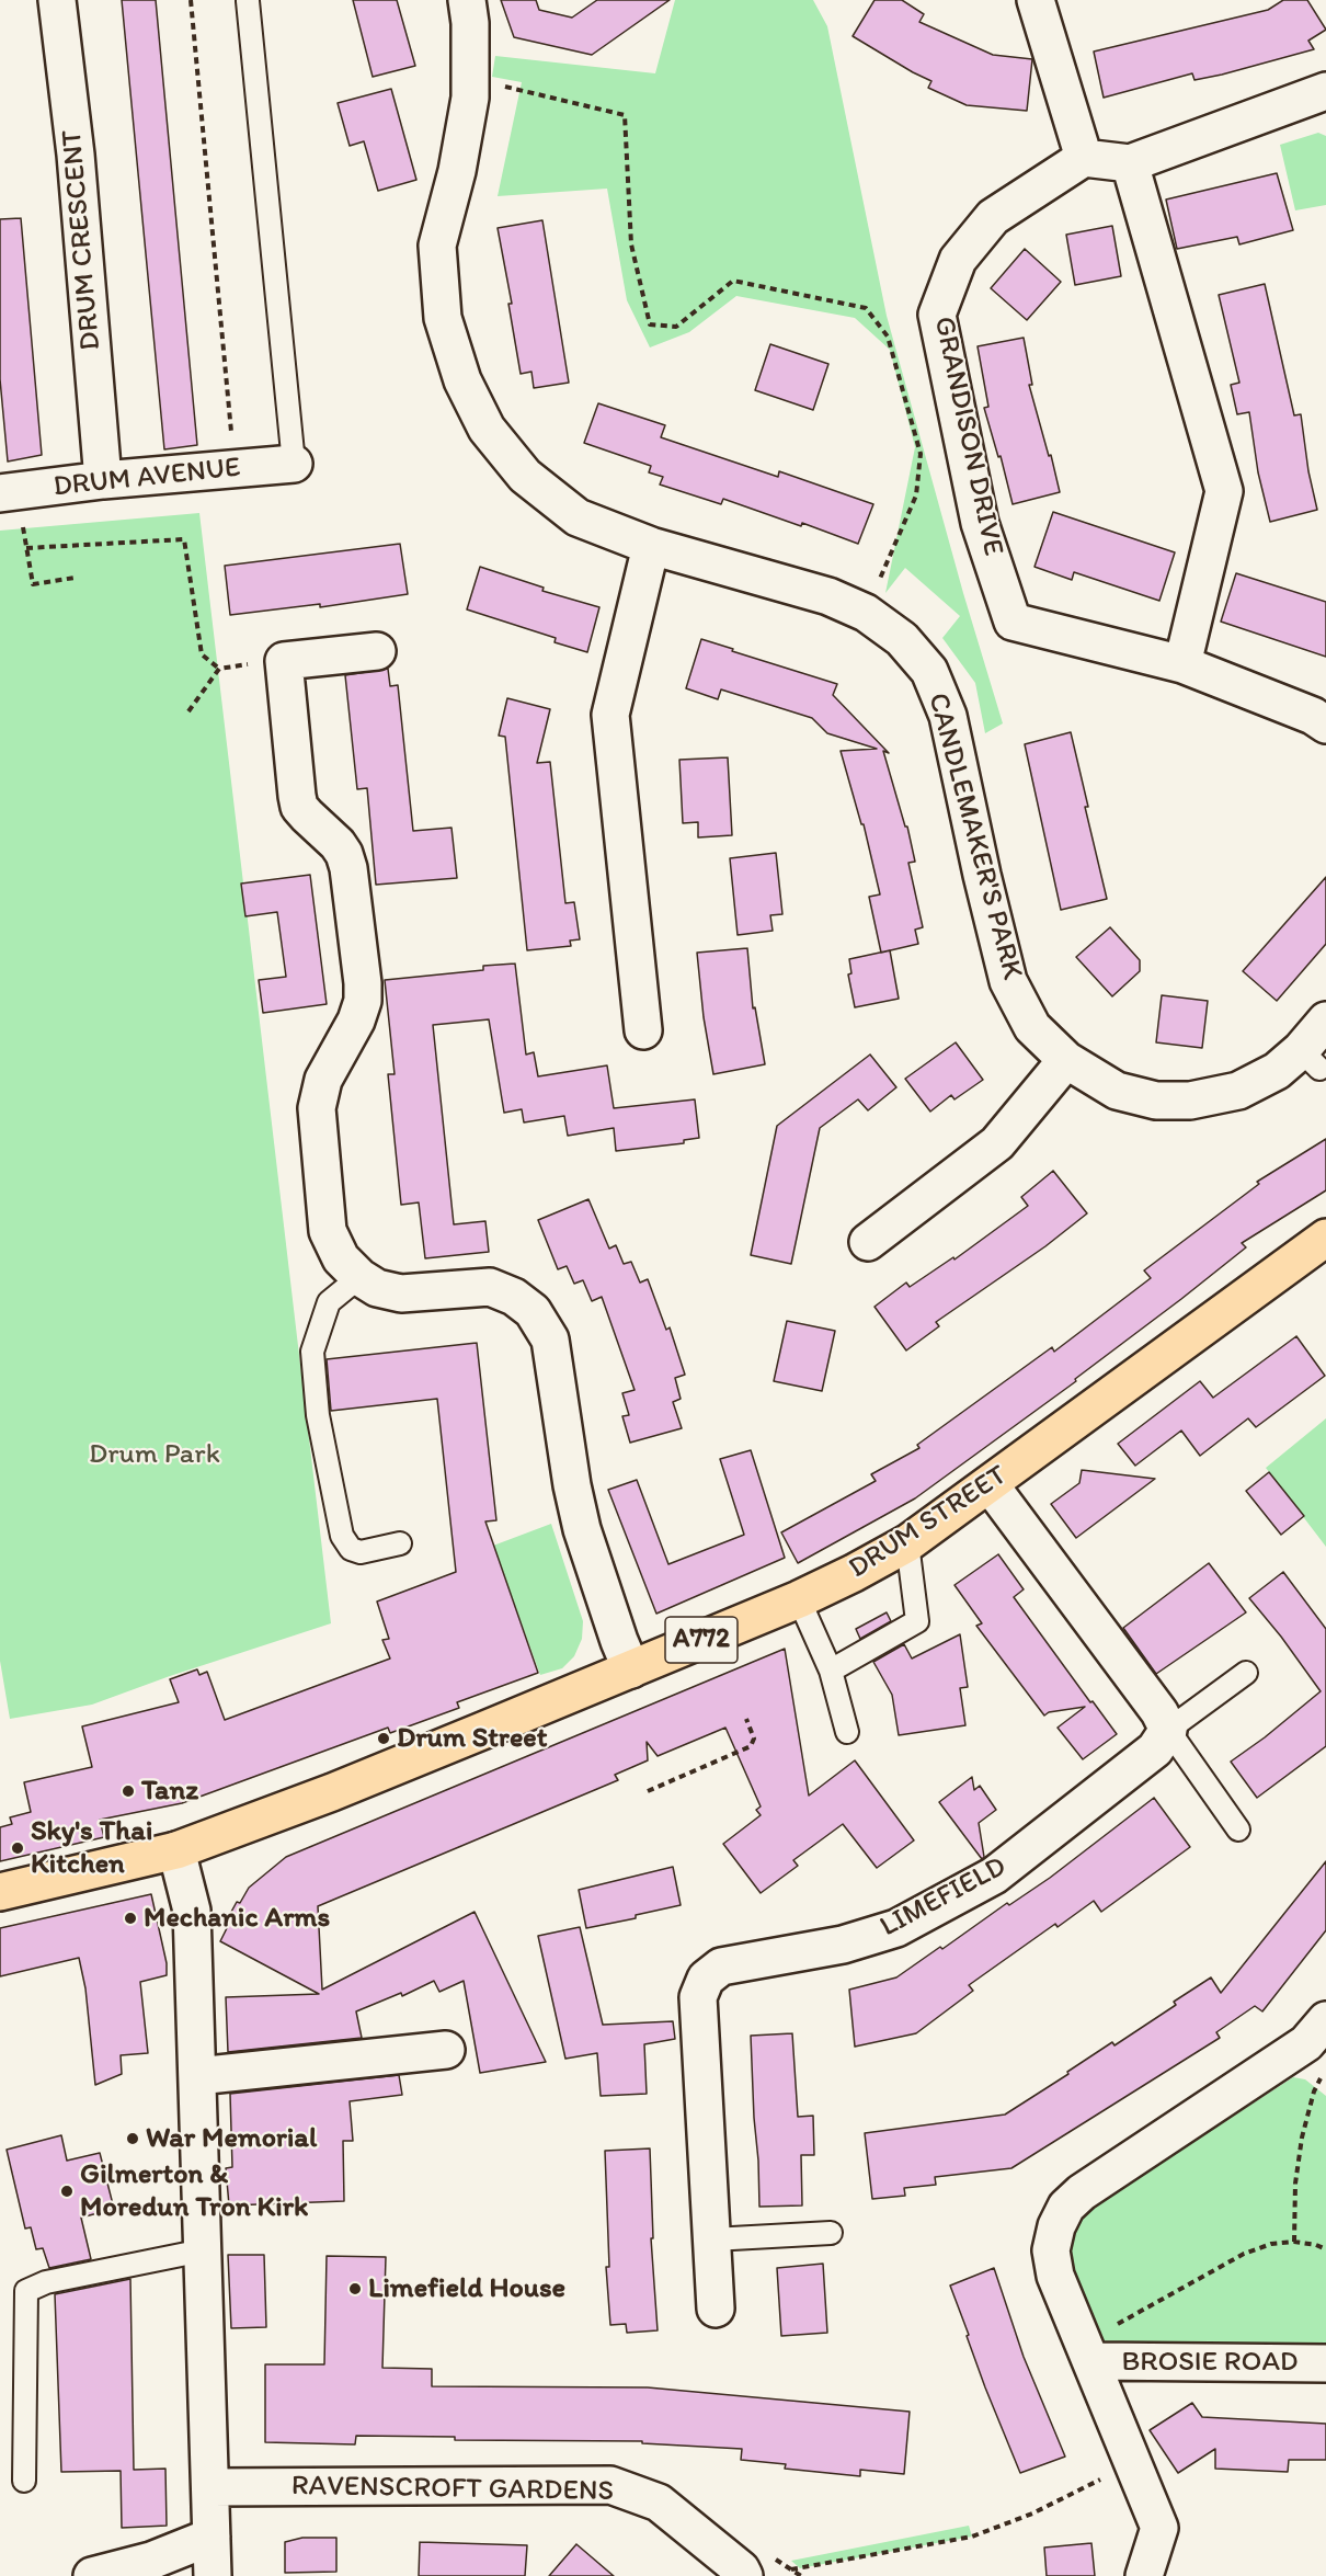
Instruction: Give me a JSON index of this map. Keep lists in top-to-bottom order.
{
  "streets": {
    "main road": ["DRUM STREET", "A772"],
    "street": [
      "DRUM CRESCENT",
      "GRANDISON DRIVE",
      "DRUM AVENUE",
      "CANDLEMAKER'S PARK",
      "LIMEFIELD",
      "BROSIE ROAD",
      "RAVENSCROFT GARDENS"
    ]
  },
  "crossings": [
    ["DRUM CRESCENT", "DRUM AVENUE"]
  ],
  "parks": ["Drum Park"],
  "places": [
    "Drum Street",
    "Tanz",
    "Sky's Thai Kitchen",
    "Mechanic Arms",
    "War Memorial",
    "Gilmerton & Moredun Tron Kirk",
    "Limefield House"
  ]
}
